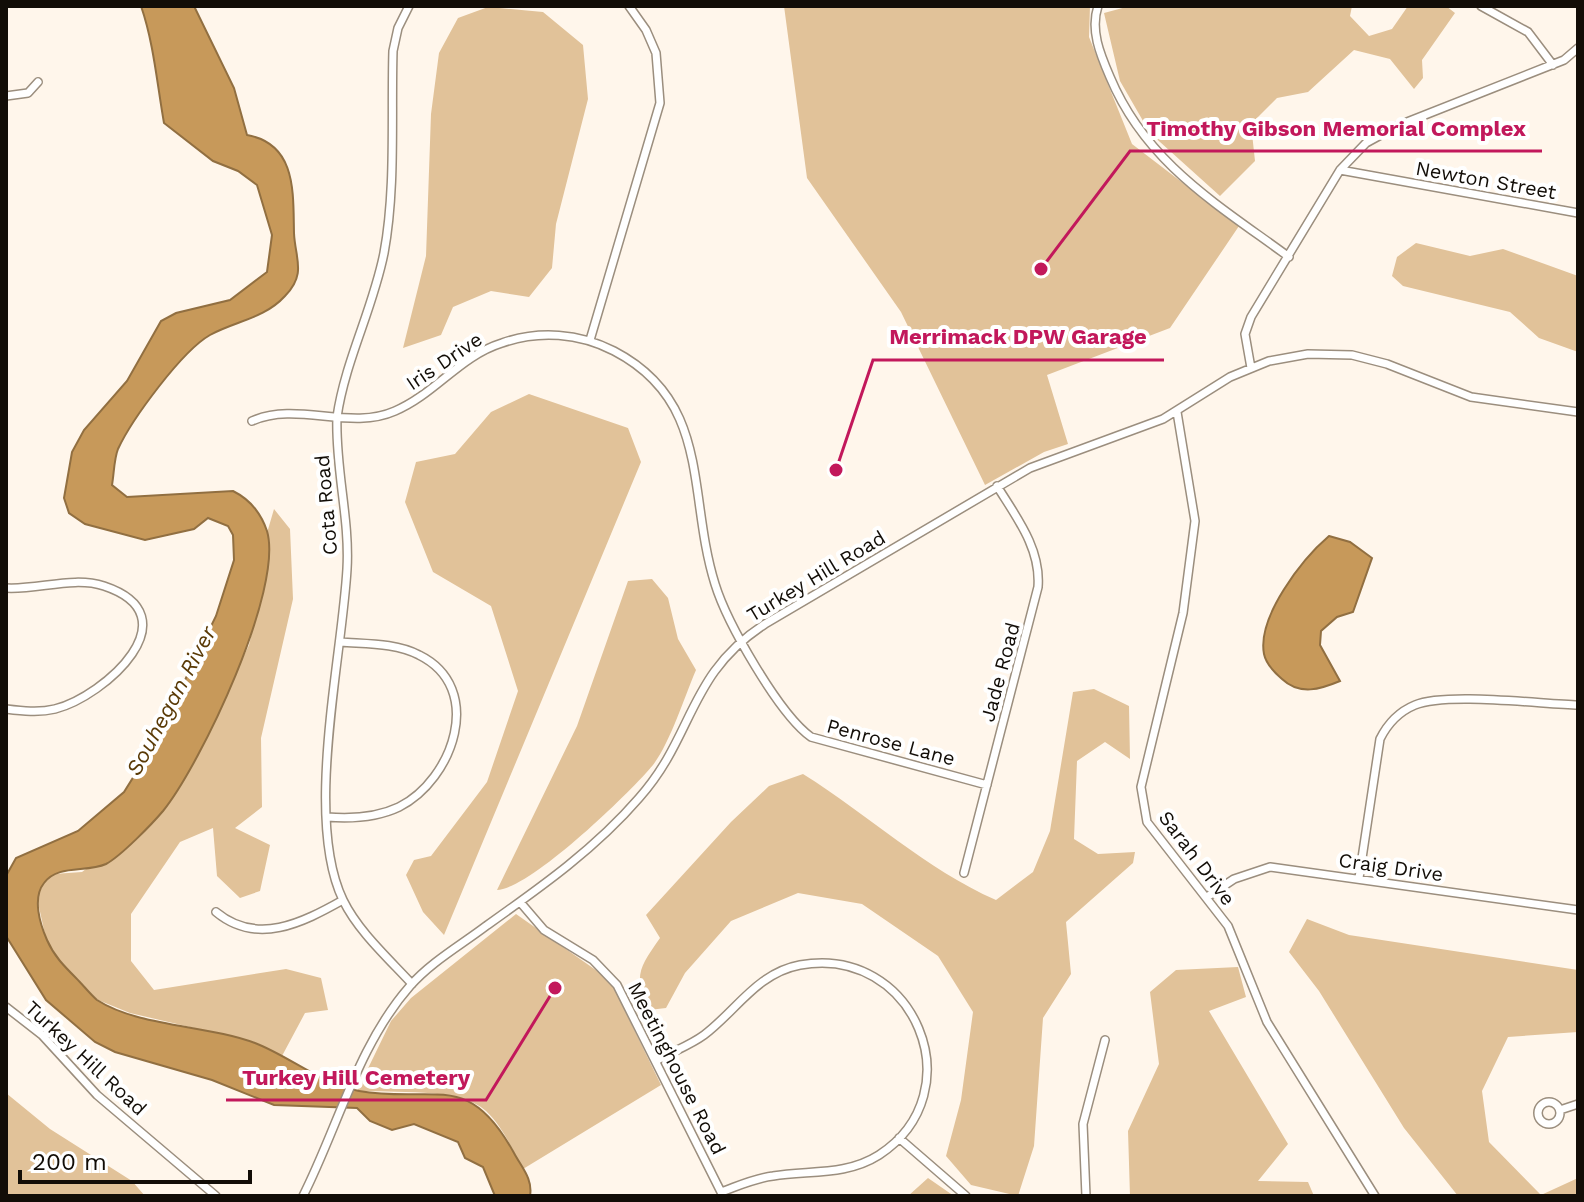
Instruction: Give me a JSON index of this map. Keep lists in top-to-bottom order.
{
  "streets": {
    "street": [
      "Newton Street",
      "Iris Drive",
      "Cota Road",
      "Turkey Hill Road",
      "Jade Road",
      "Penrose Lane",
      "Sarah Drive",
      "Craig Drive",
      "Meetinghouse Road"
    ]
  },
  "crossings": [
    ["Iris Drive", "Cota Road"],
    ["Iris Drive", "Turkey Hill Road"],
    ["Iris Drive", "Penrose Lane"],
    ["Cota Road", "Turkey Hill Road"],
    ["Turkey Hill Road", "Jade Road"],
    ["Turkey Hill Road", "Penrose Lane"],
    ["Turkey Hill Road", "Sarah Drive"],
    ["Turkey Hill Road", "Meetinghouse Road"],
    ["Jade Road", "Penrose Lane"],
    ["Sarah Drive", "Craig Drive"]
  ],
  "water": ["Souhegan River"],
  "places": ["Timothy Gibson Memorial Complex", "Merrimack DPW Garage", "Turkey Hill Cemetery"],
  "scale_bar": "200 m"
}
